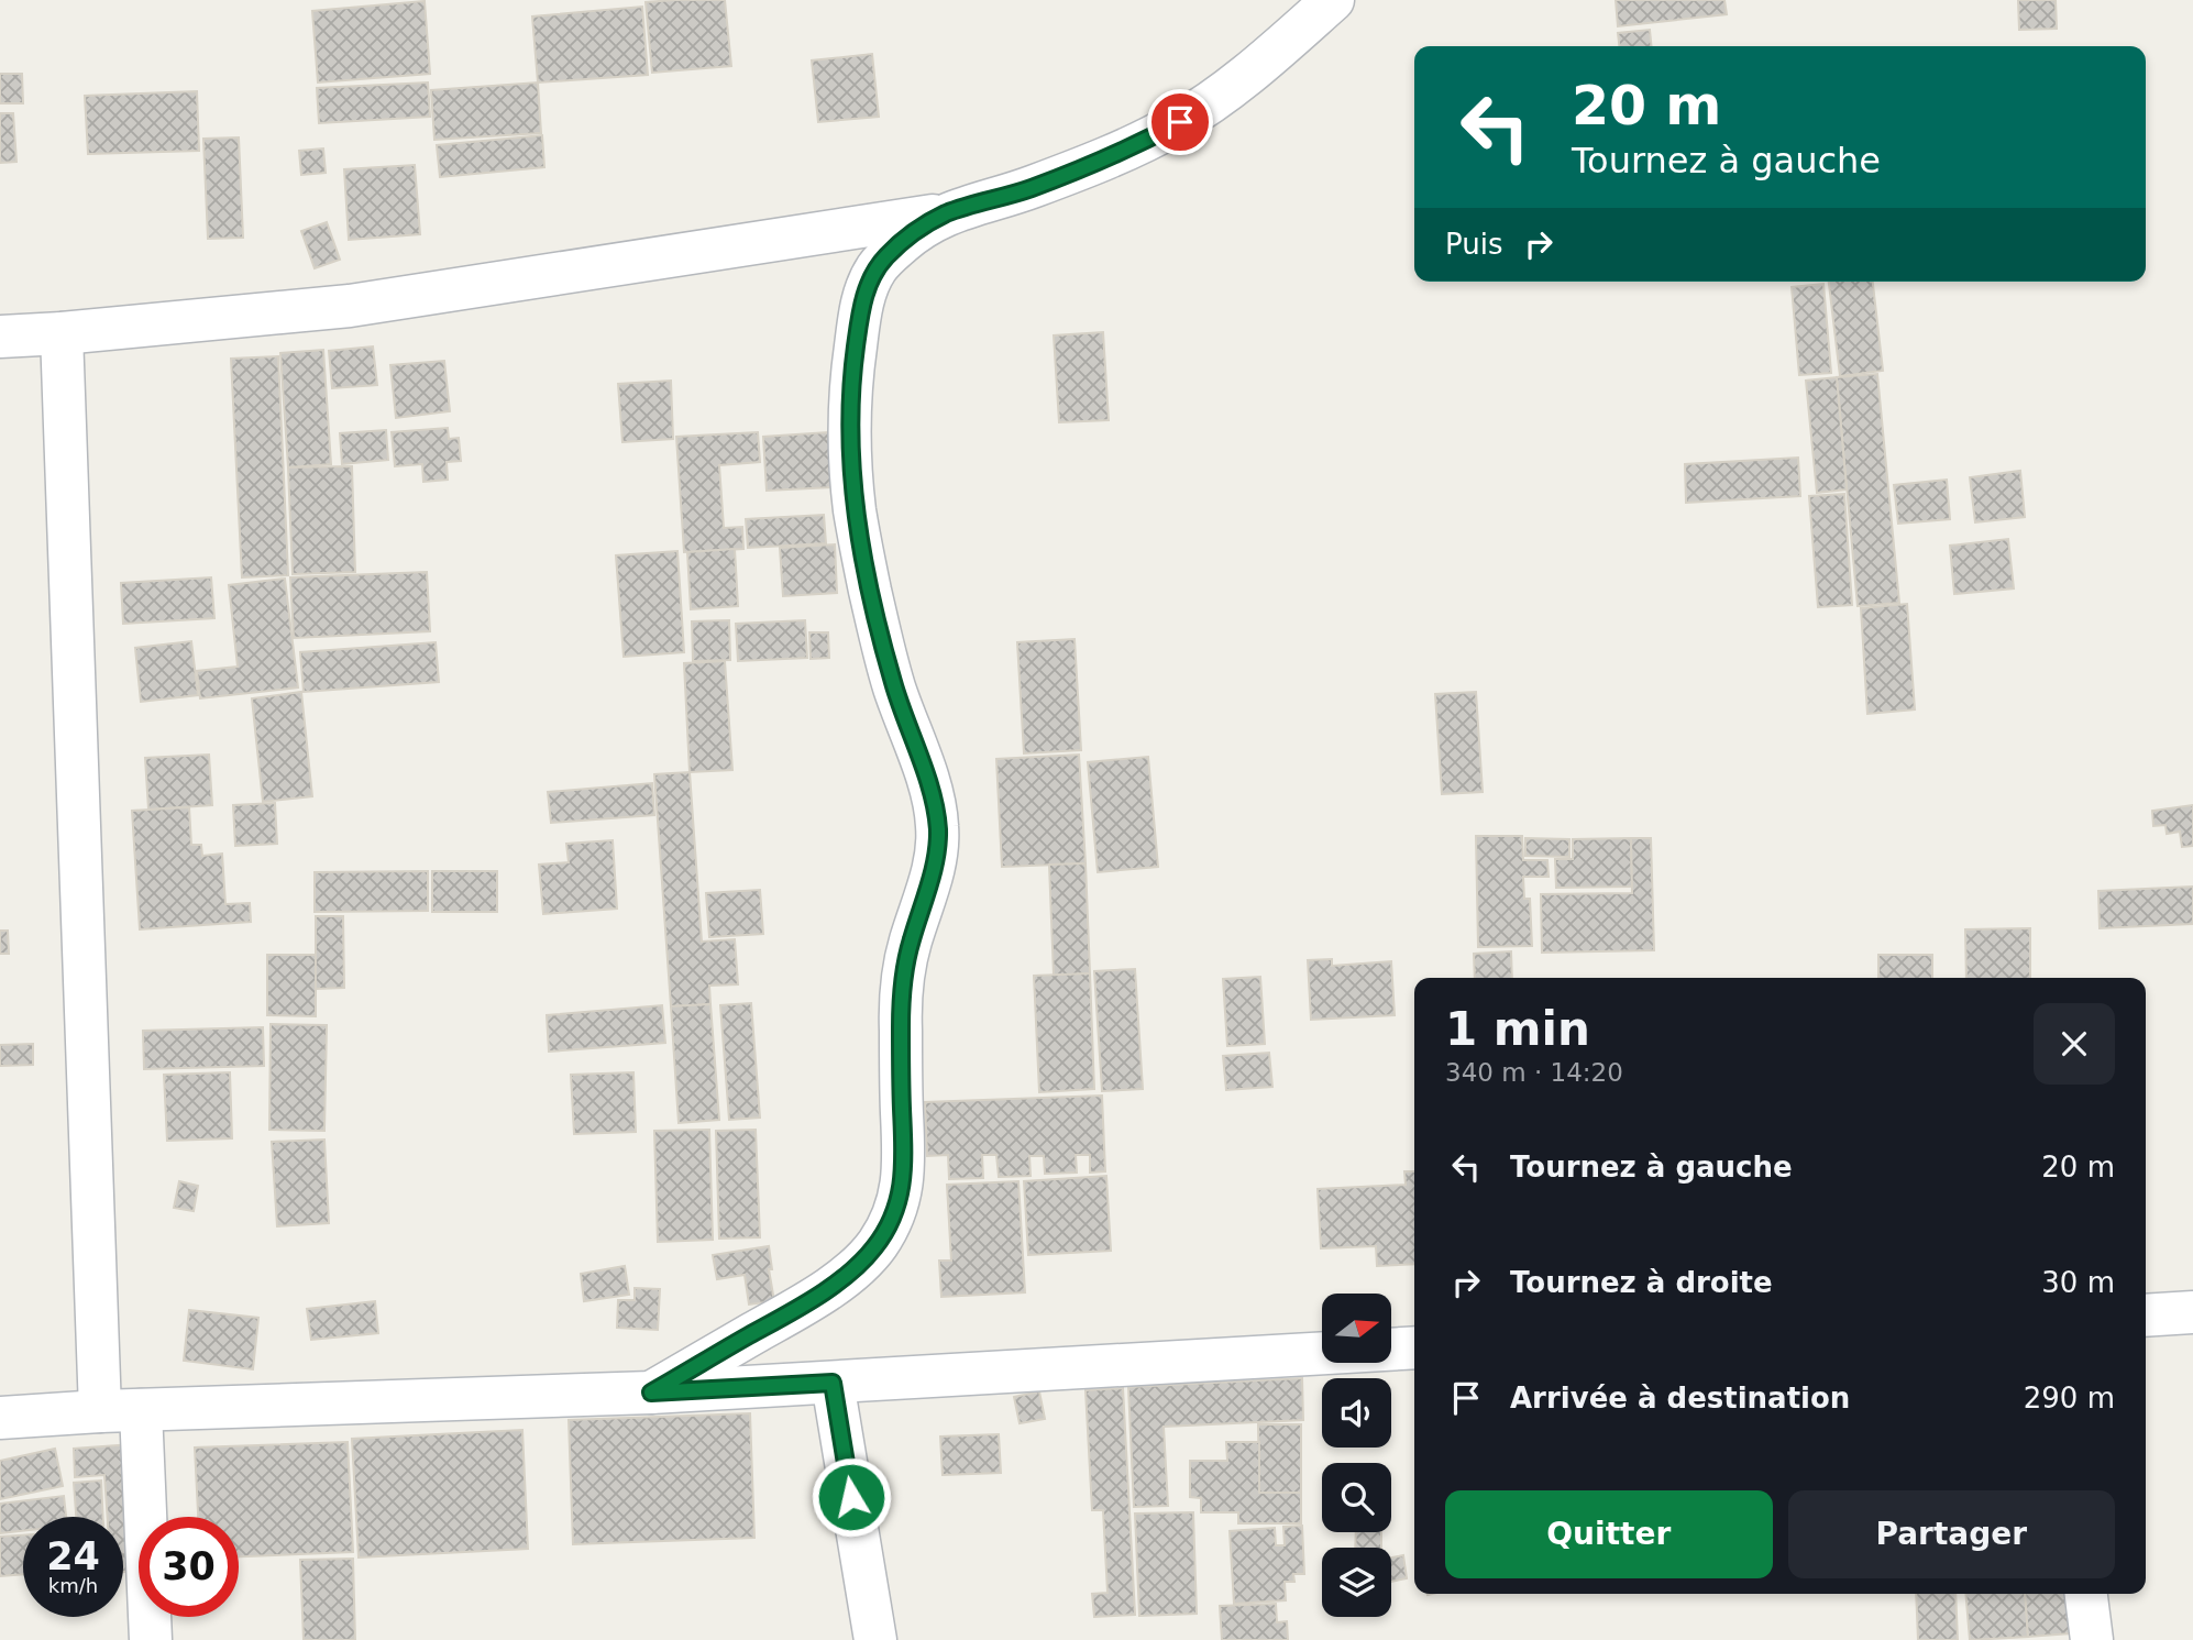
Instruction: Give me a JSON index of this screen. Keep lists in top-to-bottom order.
{
  "north": "right",
  "page": {
    "turn": ["20 m", "Tournez à gauche"],
    "then": "Puis",
    "heading": ["1 min", "340 m · 14:20"],
    "list": [
      {
        "name": "Tournez à gauche",
        "value": "20 m"
      },
      {
        "name": "Tournez à droite",
        "value": "30 m"
      },
      {
        "name": "Arrivée à destination",
        "value": "290 m"
      }
    ],
    "buttons": ["Quitter", "Partager"],
    "speed": "24 km/h",
    "limit": "30"
  }
}
